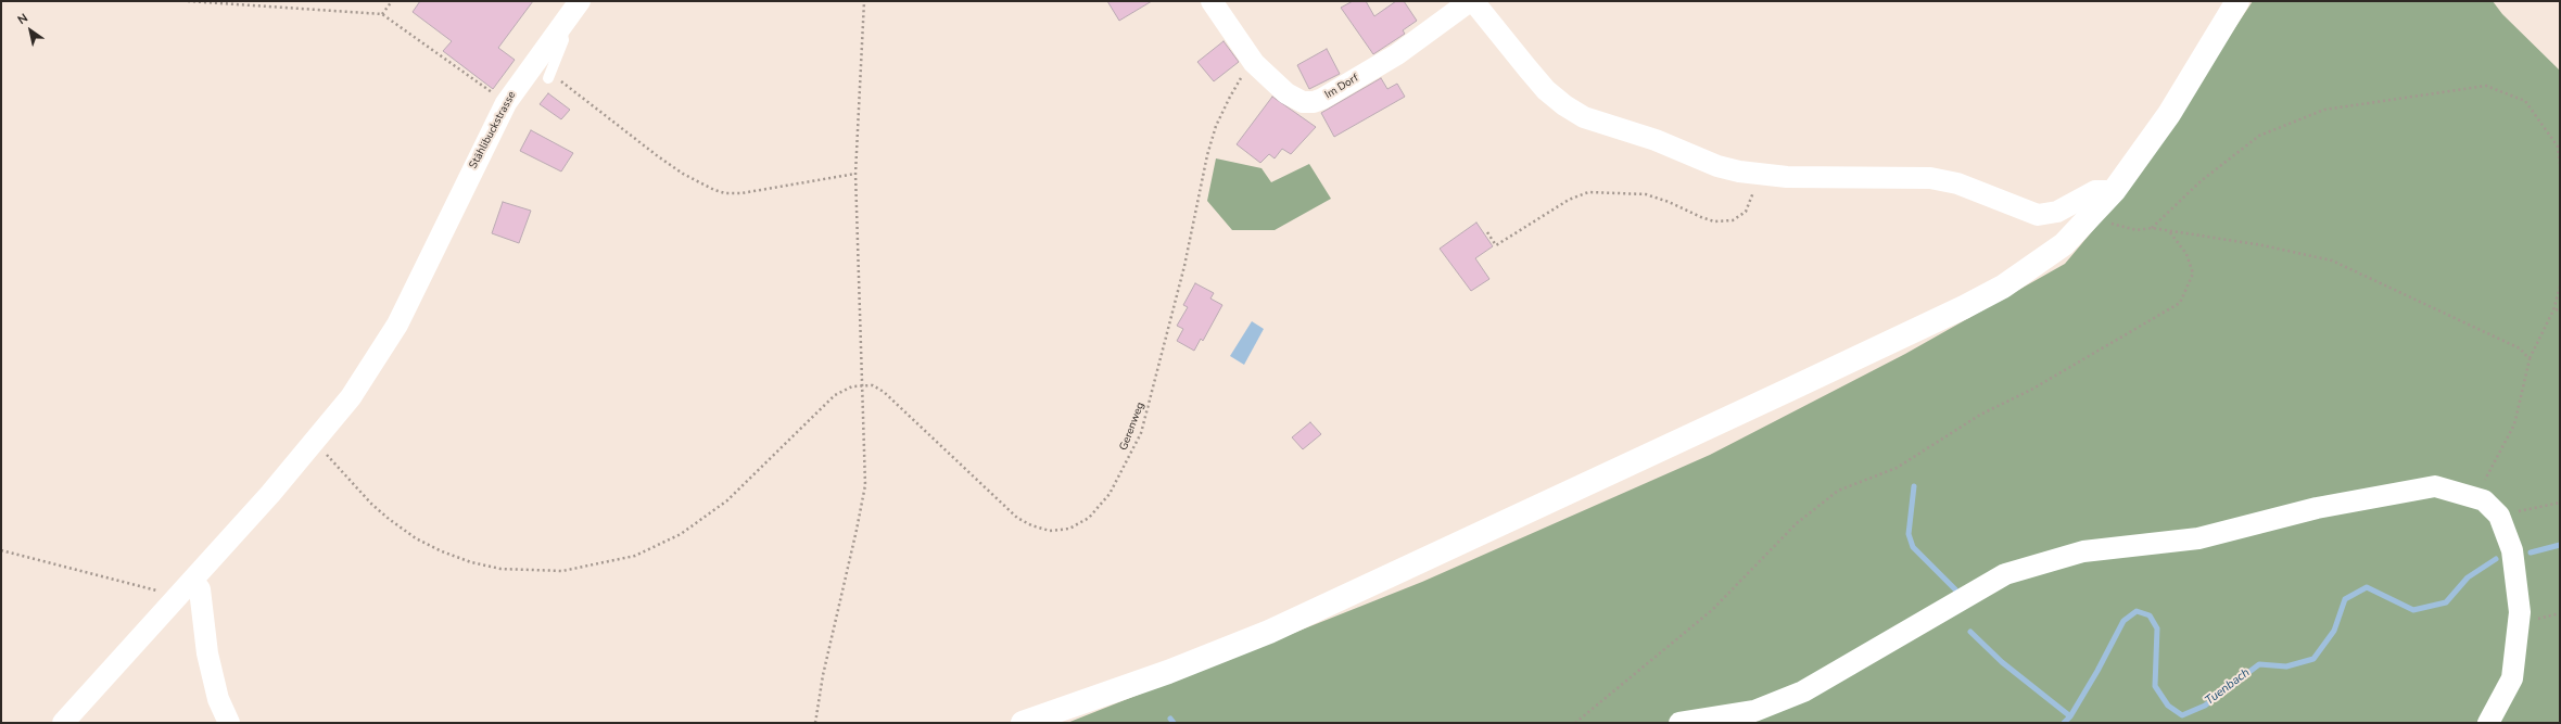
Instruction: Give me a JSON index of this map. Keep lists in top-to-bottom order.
{
  "streets": {
    "street": ["Im Dorf", "Stählibuckstrasse"],
    "path": ["Gerenweg"]
  },
  "crossings": [
    ["Im Dorf", "Gerenweg"]
  ],
  "water": ["Tuenbach"],
  "north": "top left"
}
